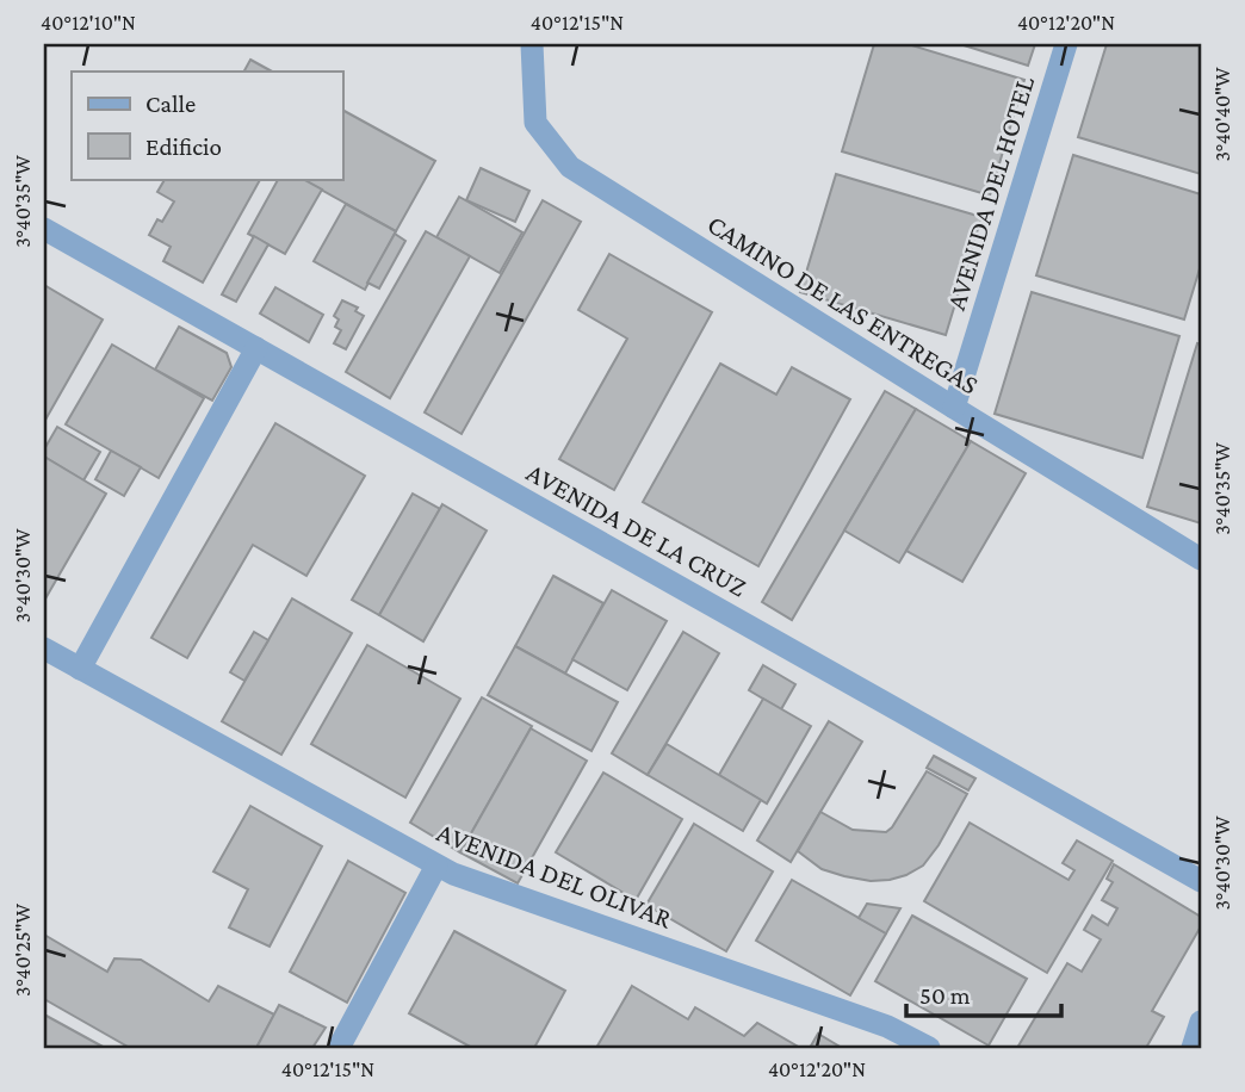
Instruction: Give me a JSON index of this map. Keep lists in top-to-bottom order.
{
  "streets": {
    "street": [
      "AVENIDA DEL HOTEL",
      "CAMINO DE LAS ENTREGAS",
      "AVENIDA DE LA CRUZ",
      "AVENIDA DEL OLIVAR"
    ]
  },
  "crossings": [
    ["AVENIDA DEL HOTEL", "CAMINO DE LAS ENTREGAS"]
  ],
  "legend": ["Calle", "Edificio"],
  "scale_bar": "50 m",
  "coordinates": [
    "40°12'10\"N",
    "40°12'15\"N",
    "40°12'20\"N",
    "3°40'40\"W",
    "3°40'35\"W",
    "3°40'30\"W",
    "3°40'25\"W"
  ]
}
